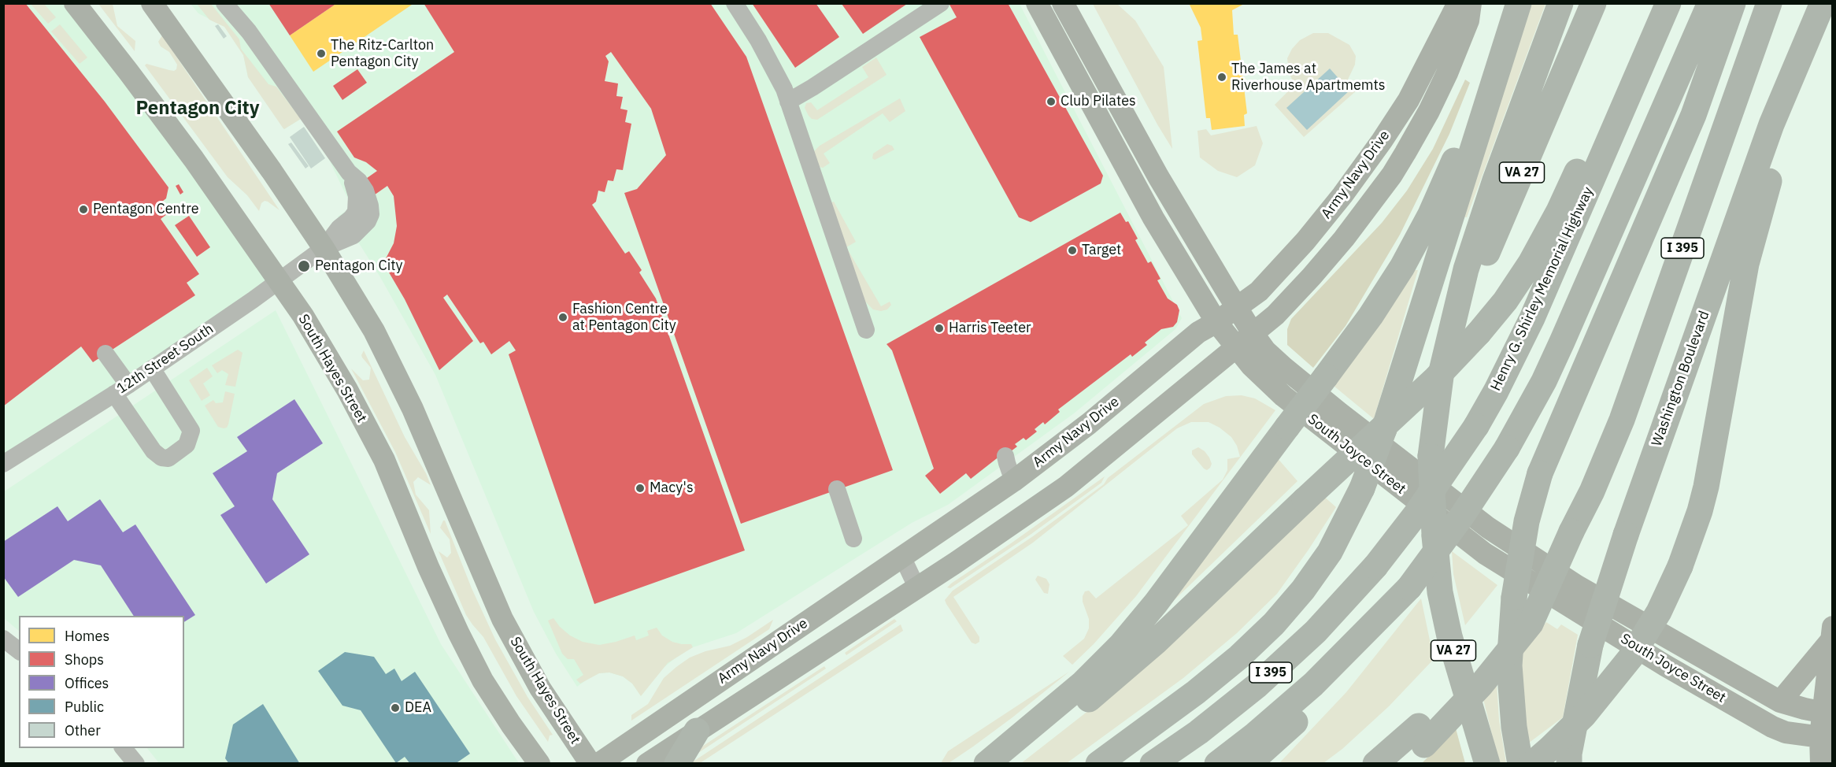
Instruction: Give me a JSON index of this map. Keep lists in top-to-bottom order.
{
  "streets": {
    "highway": [
      "VA 27",
      "I 395",
      "Henry G. Shirley Memorial Highway",
      "Washington Boulevard"
    ],
    "main road": ["Army Navy Drive", "South Hayes Street", "South Joyce Street"],
    "street": ["12th Street South"]
  },
  "crossings": [
    ["Army Navy Drive", "South Joyce Street"],
    ["12th Street South", "South Hayes Street"]
  ],
  "districts": ["Pentagon City"],
  "places": [
    "The Ritz-Carlton Pentagon City",
    "The James at Riverhouse Apartmemts",
    "Club Pilates",
    "Pentagon Centre",
    "Target",
    "Pentagon City",
    "Fashion Centre at Pentagon City",
    "Harris Teeter",
    "Macy's",
    "DEA"
  ],
  "legend": [
    "Homes",
    "Shops",
    "Offices",
    "Public",
    "Other"
  ]
}
